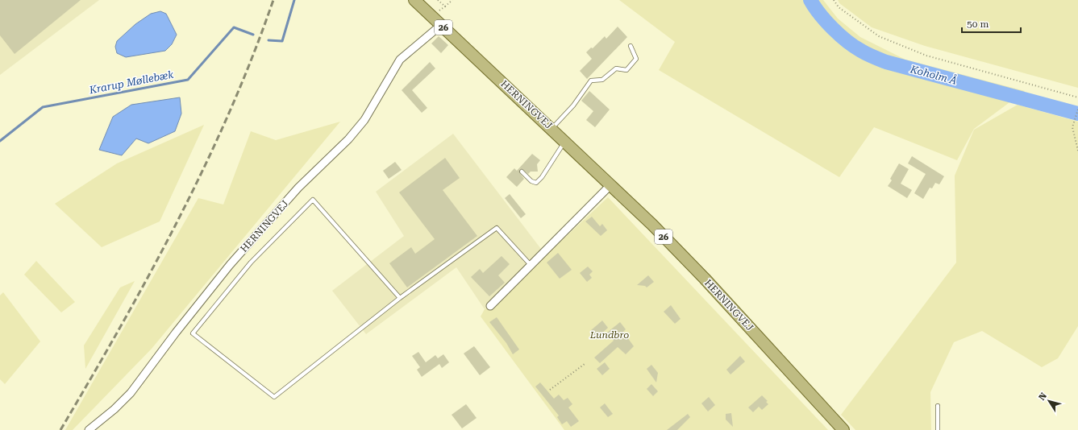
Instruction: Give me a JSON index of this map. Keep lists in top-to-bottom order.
{
  "streets": {
    "main road": ["26", "HERNINGVEJ"]
  },
  "water": ["Koholm Å", "Krarup Møllebæk"],
  "parks": ["Lundbro"],
  "scale_bar": "50 m",
  "north": "top left"
}
